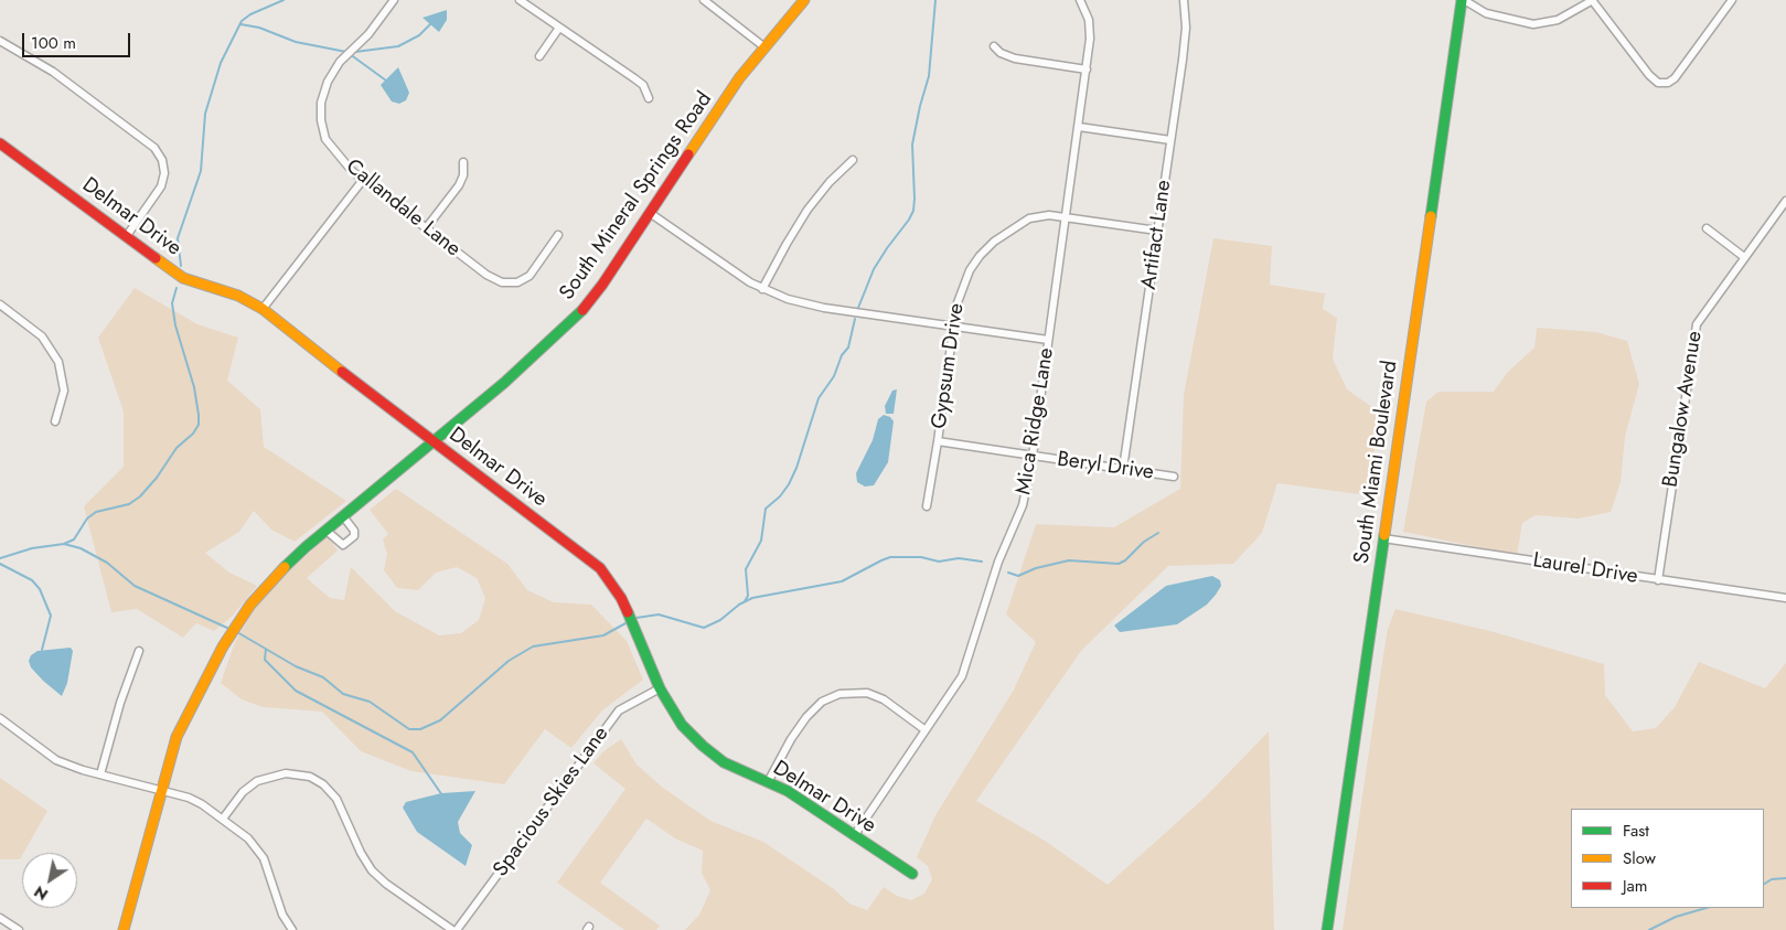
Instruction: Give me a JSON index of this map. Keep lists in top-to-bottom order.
{
  "streets": {
    "main road": ["South Mineral Springs Road", "Delmar Drive", "South Miami Boulevard"],
    "street": [
      "Callandale Lane",
      "Artifact Lane",
      "Gypsum Drive",
      "Bungalow Avenue",
      "Mica Ridge Lane",
      "Beryl Drive",
      "Laurel Drive",
      "Spacious Skies Lane"
    ]
  },
  "crossings": [
    ["South Mineral Springs Road", "Delmar Drive"],
    ["Delmar Drive", "Mica Ridge Lane"],
    ["Delmar Drive", "Spacious Skies Lane"],
    ["Artifact Lane", "Gypsum Drive"],
    ["Artifact Lane", "Beryl Drive"],
    ["Gypsum Drive", "Mica Ridge Lane"],
    ["Gypsum Drive", "Beryl Drive"],
    ["Bungalow Avenue", "Laurel Drive"],
    ["Mica Ridge Lane", "Beryl Drive"],
    ["South Miami Boulevard", "Laurel Drive"]
  ],
  "legend": ["Fast", "Slow", "Jam"],
  "scale_bar": "100 m",
  "north": "bottom left"
}
